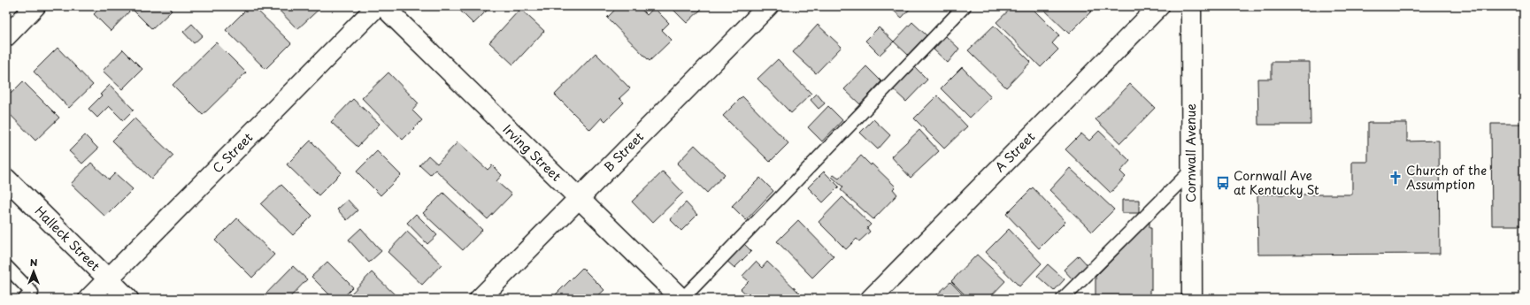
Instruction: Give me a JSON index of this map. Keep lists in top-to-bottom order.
{
  "streets": {
    "street": [
      "B Street",
      "A Street",
      "C Street",
      "Irving Street",
      "Cornwall Avenue",
      "Halleck Street"
    ]
  },
  "crossings": [
    ["B Street", "Irving Street"],
    ["C Street", "Halleck Street"]
  ],
  "places": {
    "church": ["Church of the Assumption"],
    "bus stop": ["Cornwall Ave at Kentucky St"]
  },
  "north": "top"
}
